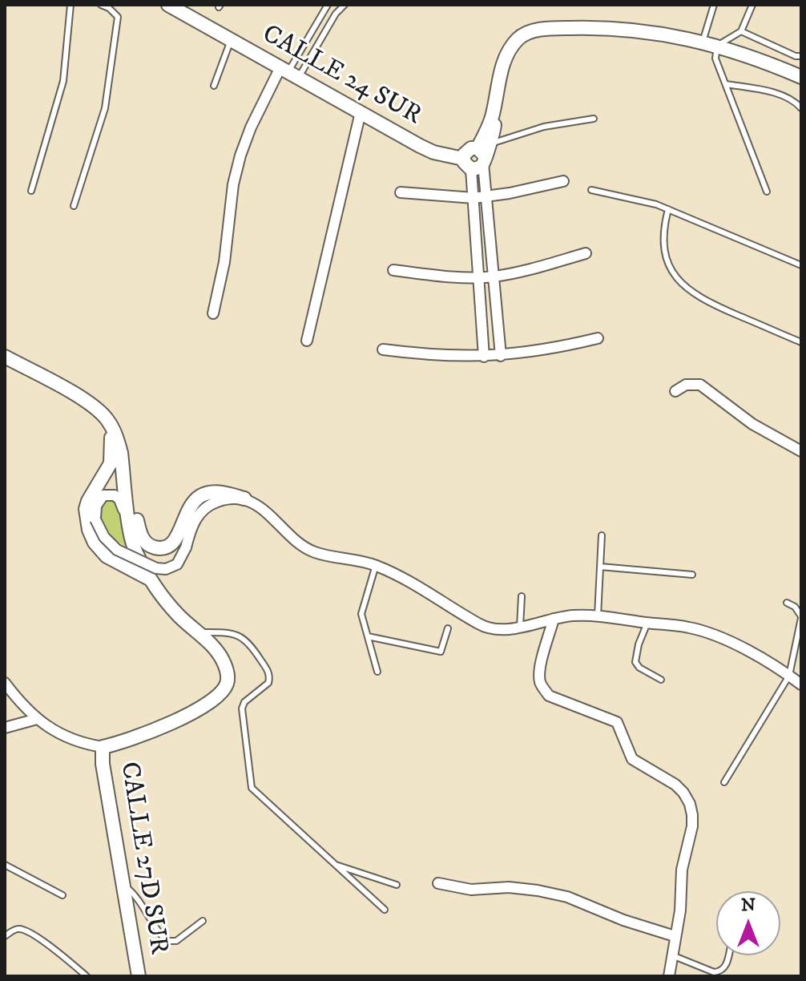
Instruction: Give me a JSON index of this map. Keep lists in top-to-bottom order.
{
  "streets": {
    "street": ["CALLE 24 SUR", "CALLE 27D SUR"]
  },
  "north": "top"
}
